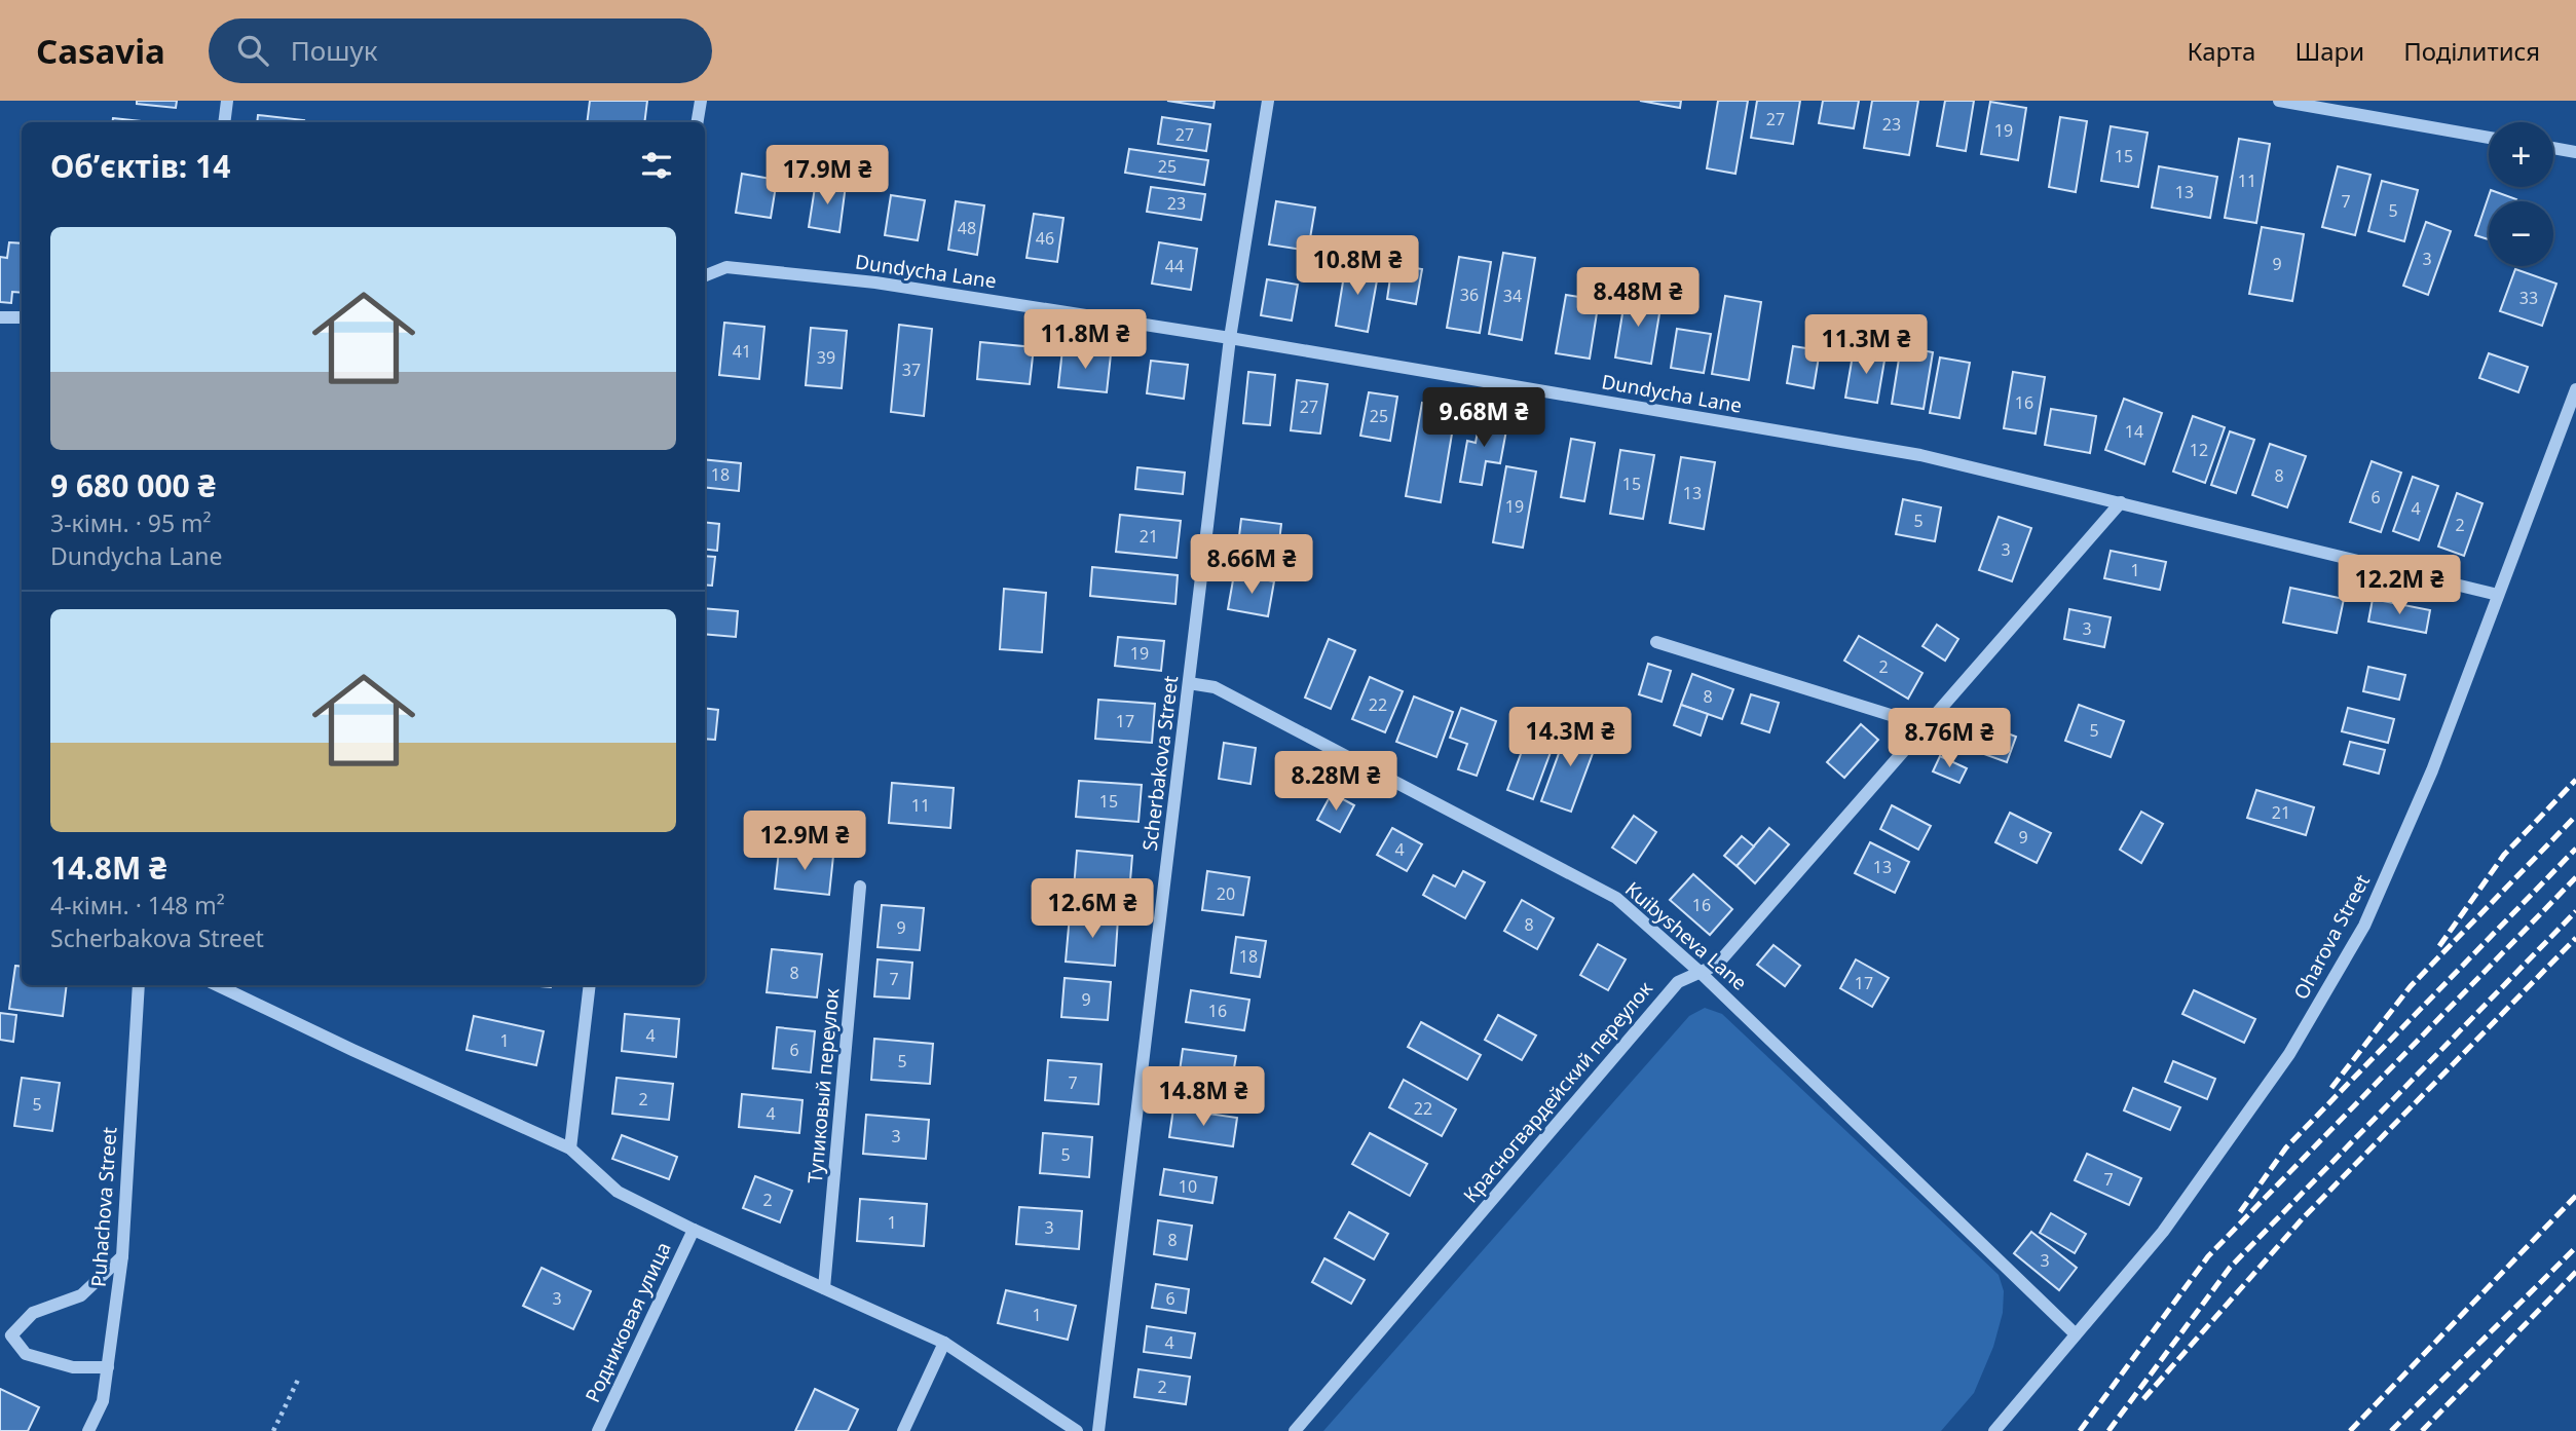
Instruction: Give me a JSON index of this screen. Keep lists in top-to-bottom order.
{
  "streets": {
    "street": [
      "Dundycha Lane",
      "Scherbakova Street",
      "Kuibysheva Lane",
      "Oharova Street",
      "Тупиковый переулок",
      "Красногвардейский переулок",
      "Puhachova Street",
      "Родниковая улица"
    ]
  },
  "crossings": [
    ["Dundycha Lane", "Scherbakova Street"],
    ["Dundycha Lane", "Oharova Street"],
    ["Dundycha Lane", "Красногвардейский переулок"],
    ["Scherbakova Street", "Kuibysheva Lane"],
    ["Kuibysheva Lane", "Oharova Street"],
    ["Kuibysheva Lane", "Красногвардейский переулок"]
  ],
  "house_numbers": [
    "27",
    "23",
    "19",
    "27",
    "15",
    "25",
    "11",
    "13",
    "7",
    "23",
    "5",
    "48",
    "46",
    "3",
    "9",
    "44",
    "36",
    "34",
    "33",
    "41",
    "39",
    "37",
    "16",
    "27",
    "25",
    "14",
    "12",
    "18",
    "8",
    "15",
    "13",
    "6",
    "19",
    "4",
    "5",
    "2",
    "21",
    "3",
    "1",
    "3",
    "19",
    "2",
    "8",
    "22",
    "17",
    "5",
    "15",
    "11",
    "21",
    "9",
    "4",
    "13",
    "20",
    "16",
    "8",
    "9",
    "18",
    "8",
    "7",
    "17",
    "9",
    "16",
    "4",
    "1",
    "6",
    "5",
    "7",
    "2",
    "5",
    "22",
    "4",
    "3",
    "5",
    "7",
    "10",
    "2",
    "1",
    "3",
    "8",
    "3",
    "3",
    "6",
    "1",
    "4",
    "2"
  ],
  "page": {
    "header": "Casavia",
    "search": "Пошук",
    "nav": ["Карта", "Шари", "Поділитися"],
    "map_buttons": ["+", "−"],
    "heading": "Об’єктів: 14",
    "price": [
      "17.9M ₴",
      "10.8M ₴",
      "8.48M ₴",
      "11.8M ₴",
      "11.3M ₴",
      "9.68M ₴",
      "8.66M ₴",
      "12.2M ₴",
      "14.3M ₴",
      "8.76M ₴",
      "8.28M ₴",
      "12.9M ₴",
      "12.6M ₴",
      "14.8M ₴"
    ],
    "list": [
      {
        "name": "9 680 000 ₴",
        "note": "3-кімн. · 95 m² · Dundycha Lane"
      },
      {
        "name": "14.8M ₴",
        "note": "4-кімн. · 148 m² · Scherbakova Street"
      }
    ]
  }
}
